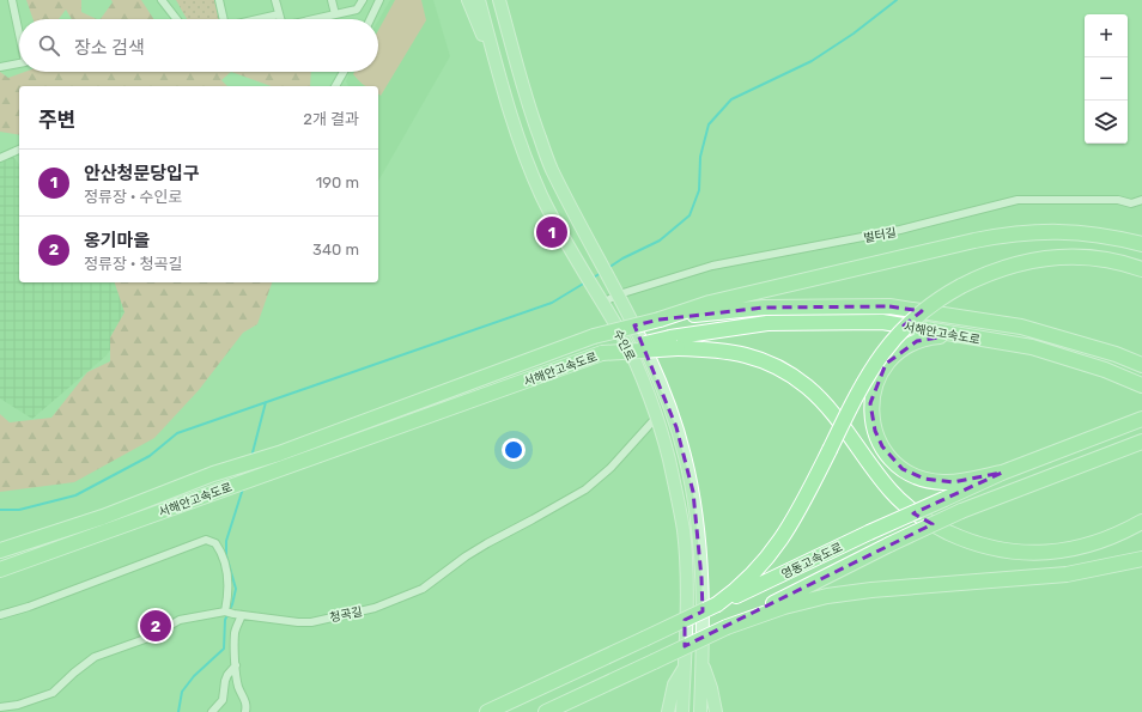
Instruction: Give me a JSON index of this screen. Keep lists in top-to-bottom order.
{
  "streets": {
    "highway": ["서해안고속도로", "영동고속도로"],
    "main road": ["수인로"],
    "street": ["벌터길", "청곡길"]
  },
  "crossings": [
    ["벌터길", "수인로"],
    ["수인로", "청곡길"]
  ],
  "page": {
    "map_buttons": ["+", "−"],
    "search": "장소 검색",
    "heading": ["주변", "2개 결과"],
    "list": [
      {
        "mark": "1",
        "name": "안산청문당입구",
        "note": "정류장 · 수인로",
        "value": "190 m"
      },
      {
        "mark": "2",
        "name": "옹기마을",
        "note": "정류장 · 청곡길",
        "value": "340 m"
      }
    ],
    "pins": ["1", "2"]
  }
}
